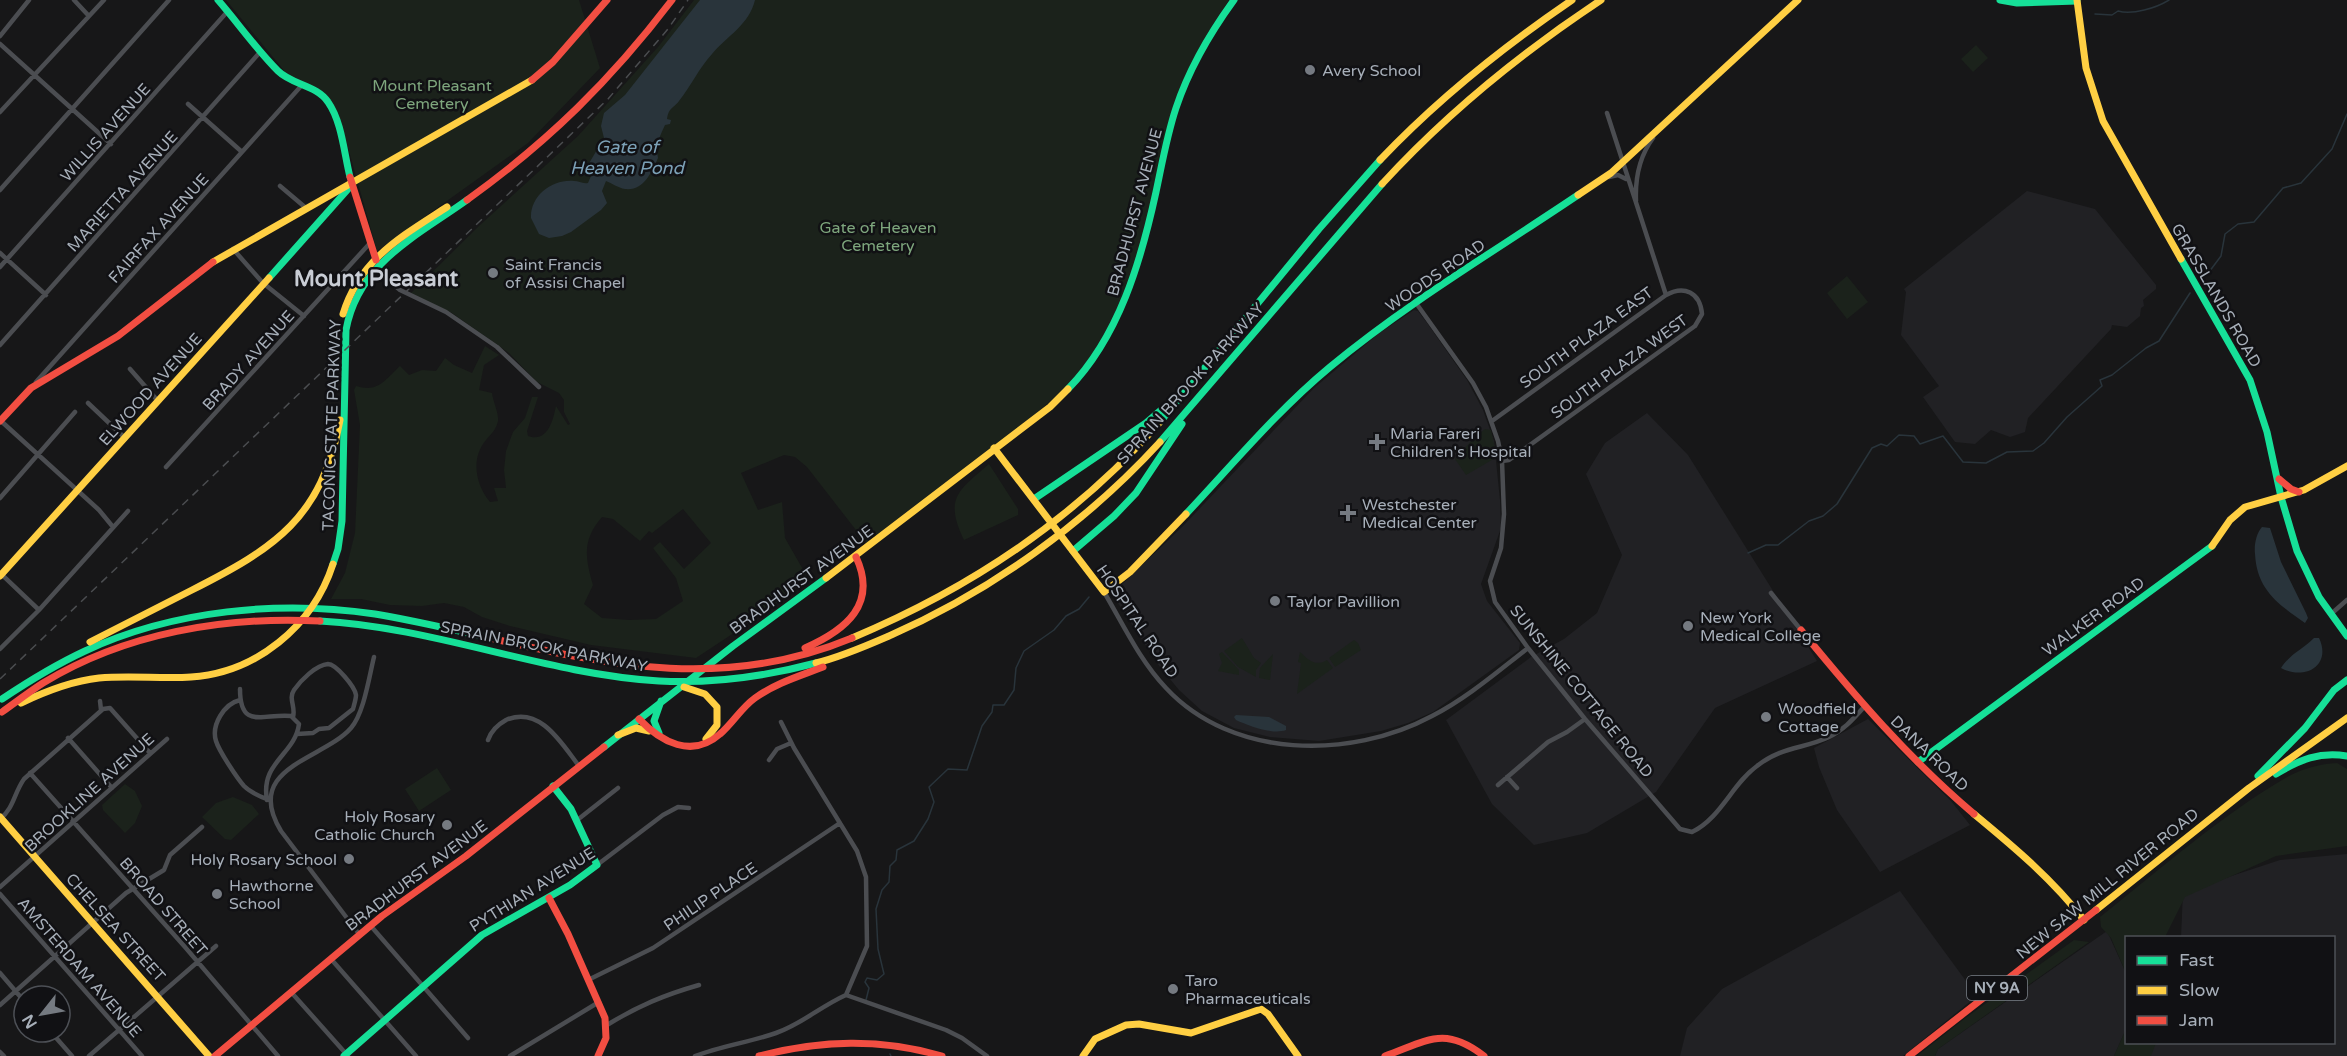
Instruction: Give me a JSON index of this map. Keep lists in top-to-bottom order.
{
  "streets": {
    "main road": [
      "BRADHURST AVENUE",
      "WOODS ROAD",
      "GRASSLANDS ROAD",
      "SPRAIN BROOK PARKWAY",
      "ELWOOD AVENUE",
      "TACONIC STATE PARKWAY",
      "WALKER ROAD",
      "HOSPITAL ROAD",
      "DANA ROAD",
      "NEW SAW MILL RIVER ROAD",
      "PYTHIAN AVENUE",
      "CHELSEA STREET",
      "NY 9A"
    ],
    "street": [
      "WILLIS AVENUE",
      "MARIETTA AVENUE",
      "FAIRFAX AVENUE",
      "SOUTH PLAZA EAST",
      "BRADY AVENUE",
      "SOUTH PLAZA WEST",
      "SUNSHINE COTTAGE ROAD",
      "BROOKLINE AVENUE",
      "PHILIP PLACE",
      "BROAD STREET",
      "AMSTERDAM AVENUE"
    ]
  },
  "crossings": [
    ["BRADHURST AVENUE", "HOSPITAL ROAD"],
    ["BRADHURST AVENUE", "BROAD STREET"],
    ["WOODS ROAD", "HOSPITAL ROAD"],
    ["WOODS ROAD", "SUNSHINE COTTAGE ROAD"],
    ["GRASSLANDS ROAD", "WALKER ROAD"],
    ["SOUTH PLAZA EAST", "SOUTH PLAZA WEST"],
    ["SOUTH PLAZA EAST", "SUNSHINE COTTAGE ROAD"],
    ["SOUTH PLAZA WEST", "SUNSHINE COTTAGE ROAD"],
    ["SPRAIN BROOK PARKWAY", "TACONIC STATE PARKWAY"],
    ["WALKER ROAD", "DANA ROAD"],
    ["HOSPITAL ROAD", "SUNSHINE COTTAGE ROAD"],
    ["SUNSHINE COTTAGE ROAD", "DANA ROAD"],
    ["DANA ROAD", "NEW SAW MILL RIVER ROAD"],
    ["BROOKLINE AVENUE", "BROAD STREET"],
    ["BROOKLINE AVENUE", "CHELSEA STREET"],
    ["NEW SAW MILL RIVER ROAD", "NY 9A"]
  ],
  "districts": ["Mount Pleasant"],
  "water": ["Gate of Heaven Pond"],
  "parks": ["Mount Pleasant Cemetery", "Gate of Heaven Cemetery"],
  "places": {
    "other": [
      "Avery School",
      "Saint Francis of Assisi Chapel",
      "Taylor Pavillion",
      "New York Medical College",
      "Woodfield Cottage",
      "Holy Rosary Catholic Church",
      "Holy Rosary School",
      "Hawthorne School",
      "Taro Pharmaceuticals"
    ],
    "health": ["Maria Fareri Children's Hospital", "Westchester Medical Center"]
  },
  "legend": ["Fast", "Slow", "Jam"],
  "north": "bottom left"
}
